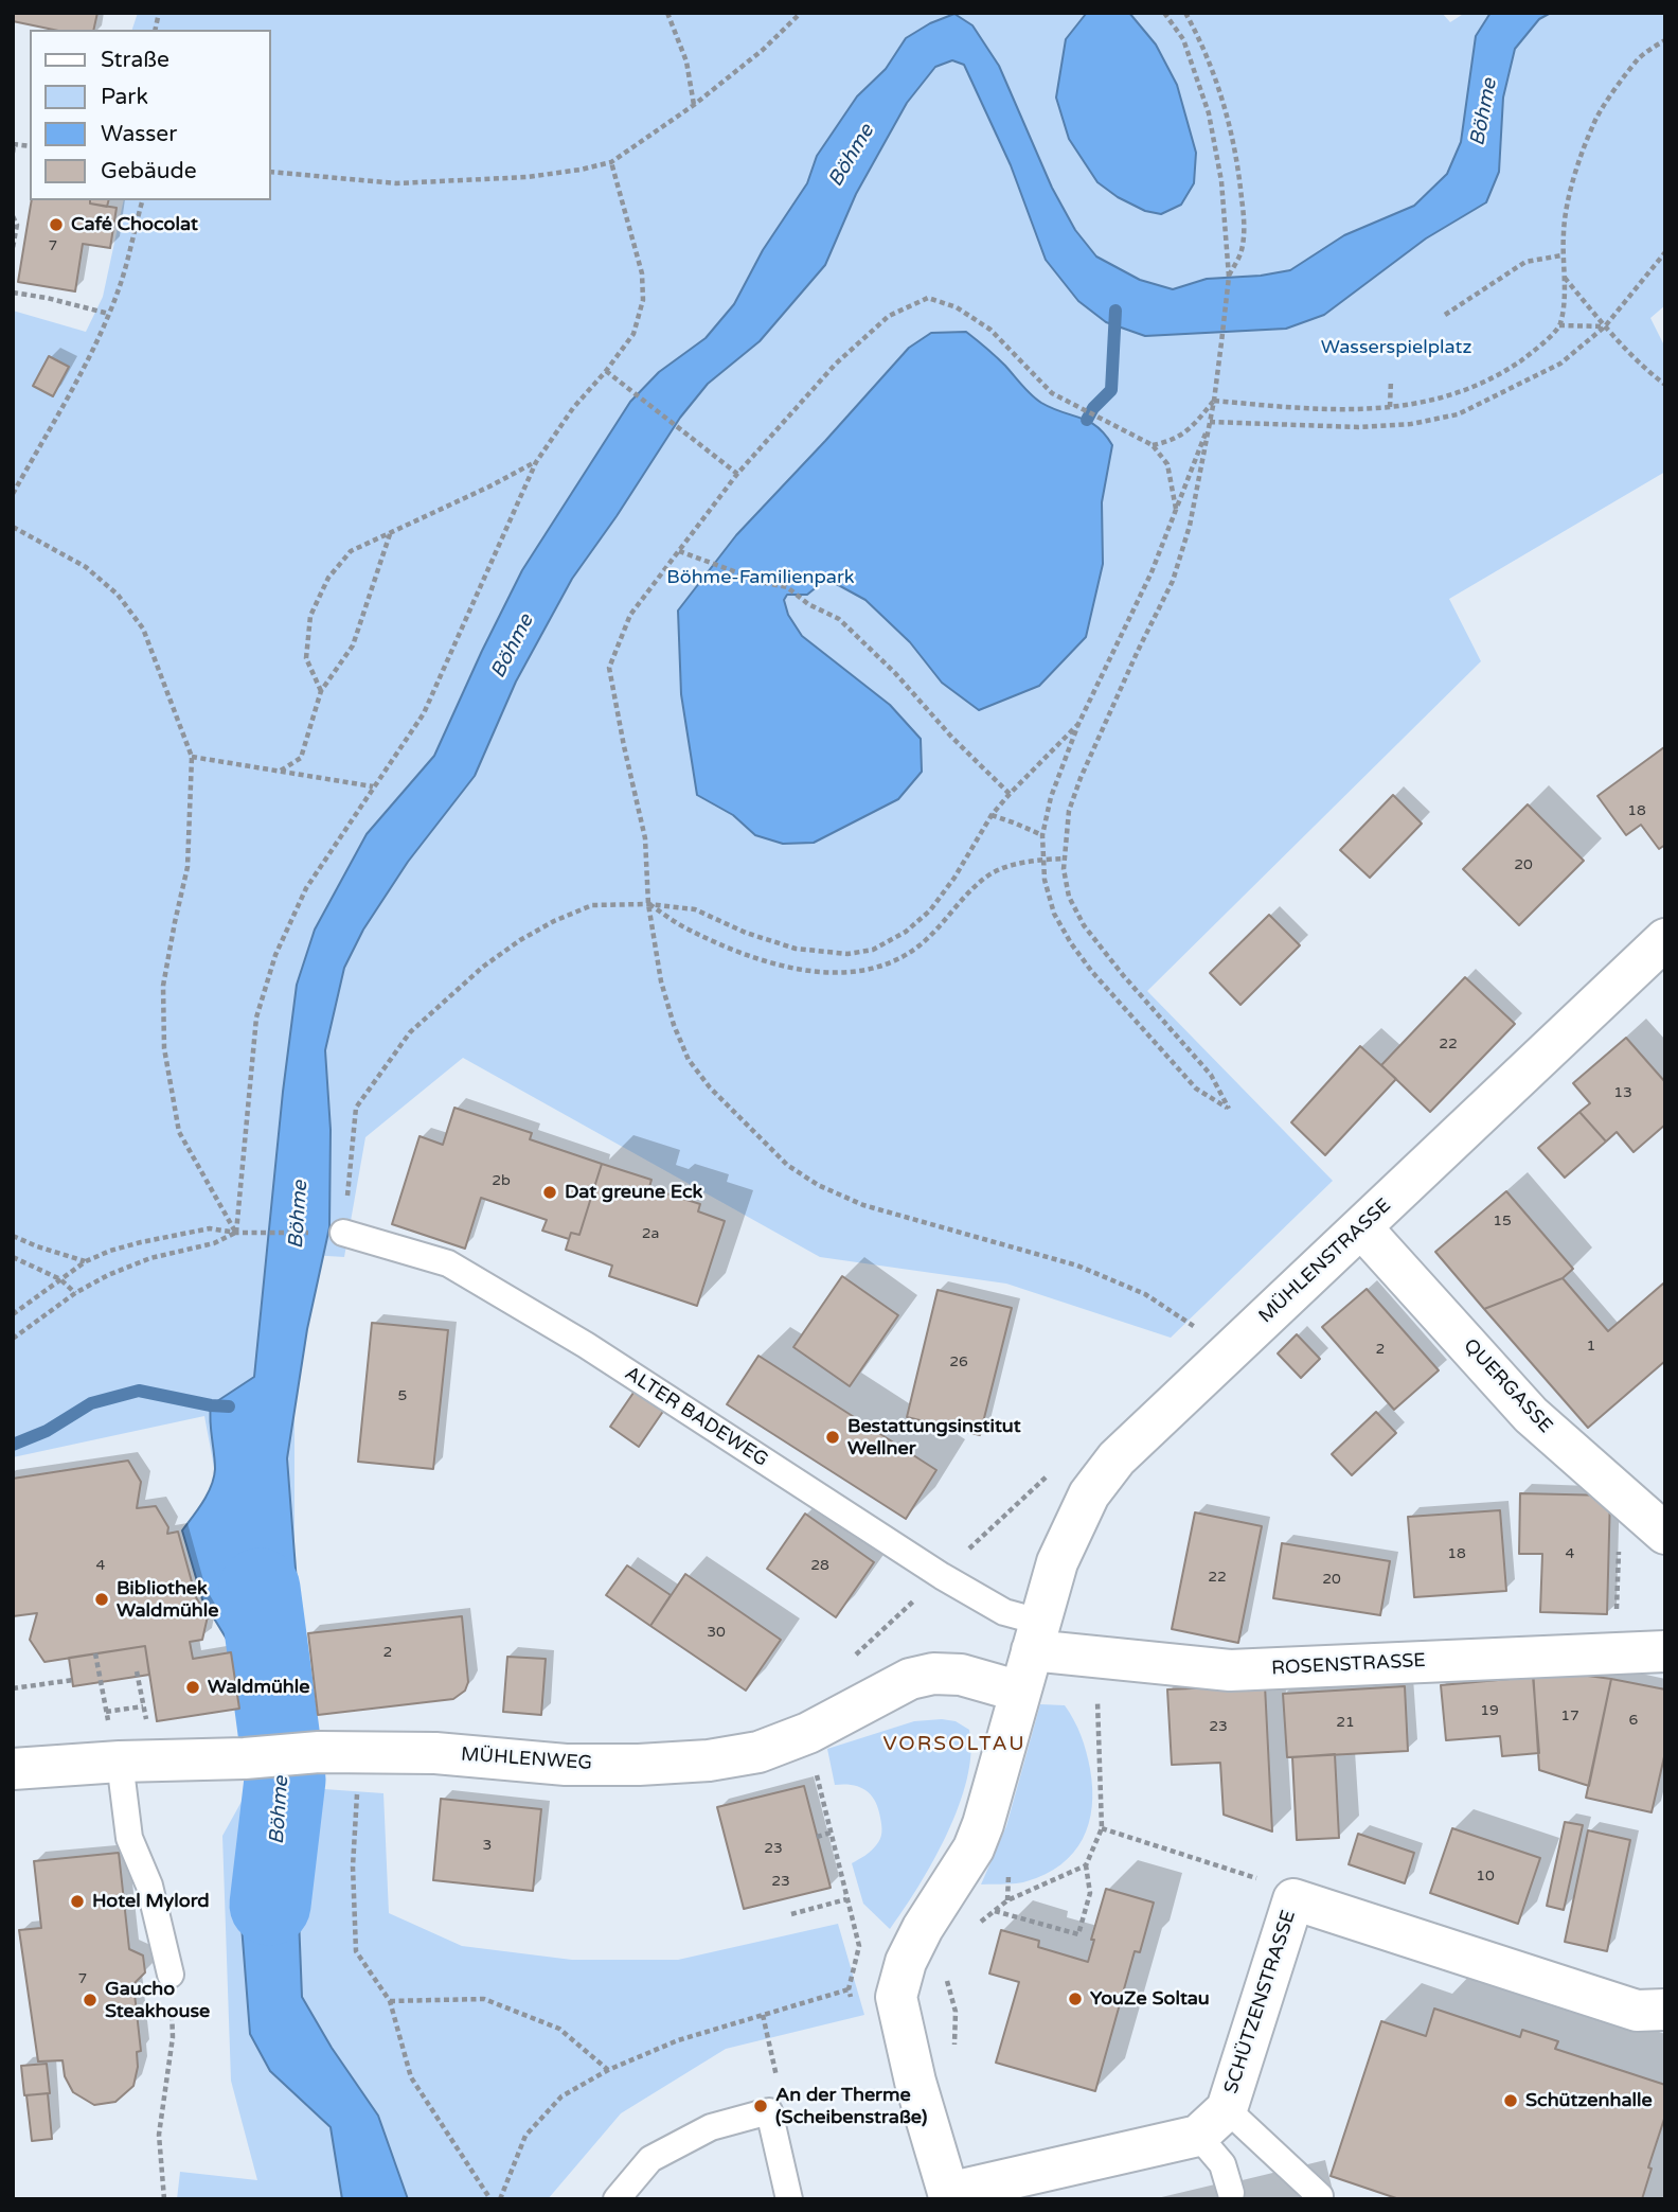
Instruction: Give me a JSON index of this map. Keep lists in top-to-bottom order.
{
  "streets": {
    "street": [
      "MÜHLENSTRASSE",
      "QUERGASSE",
      "ROSENSTRASSE",
      "MÜHLENWEG",
      "SCHÜTZENSTRASSE"
    ],
    "lane": ["ALTER BADEWEG"]
  },
  "crossings": [
    ["MÜHLENSTRASSE", "QUERGASSE"],
    ["MÜHLENSTRASSE", "ALTER BADEWEG"],
    ["MÜHLENSTRASSE", "ROSENSTRASSE"],
    ["MÜHLENSTRASSE", "MÜHLENWEG"],
    ["ALTER BADEWEG", "ROSENSTRASSE"]
  ],
  "districts": ["VORSOLTAU"],
  "water": ["Böhme"],
  "parks": ["Wasserspielplatz", "Böhme-Familienpark"],
  "places": [
    "Café Chocolat",
    "Dat greune Eck",
    "Bestattungsinstitut Wellner",
    "Bibliothek Waldmühle",
    "Waldmühle",
    "Hotel Mylord",
    "YouZe Soltau",
    "Gaucho Steakhouse",
    "Schützenhalle",
    "An der Therme (Scheibenstraße)"
  ],
  "house_numbers": [
    "7",
    "18",
    "20",
    "22",
    "13",
    "2b",
    "15",
    "2a",
    "1",
    "2",
    "26",
    "5",
    "18",
    "4",
    "4",
    "28",
    "22",
    "20",
    "30",
    "2",
    "19",
    "17",
    "6",
    "21",
    "23",
    "3",
    "23",
    "10",
    "23",
    "7"
  ],
  "legend": [
    "Straße",
    "Park",
    "Wasser",
    "Gebäude"
  ]
}
